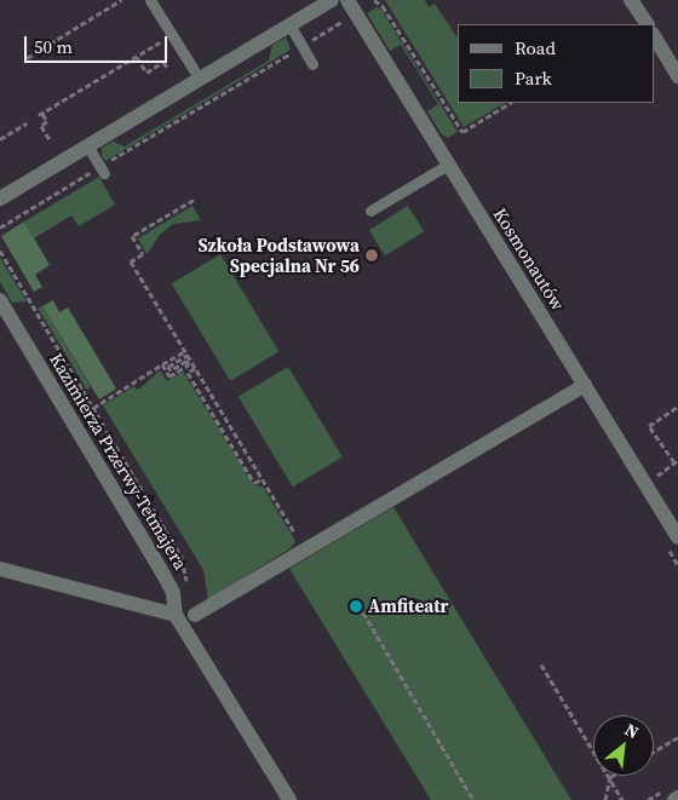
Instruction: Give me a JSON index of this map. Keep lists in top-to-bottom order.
{
  "streets": {
    "street": ["Kosmonautów", "Kazimierza Przerwy-Tetmajera"]
  },
  "places": ["Szkoła Podstawowa Specjalna Nr 56", "Amfiteatr"],
  "legend": ["Road", "Park"],
  "scale_bar": "50 m",
  "north": "top right"
}
